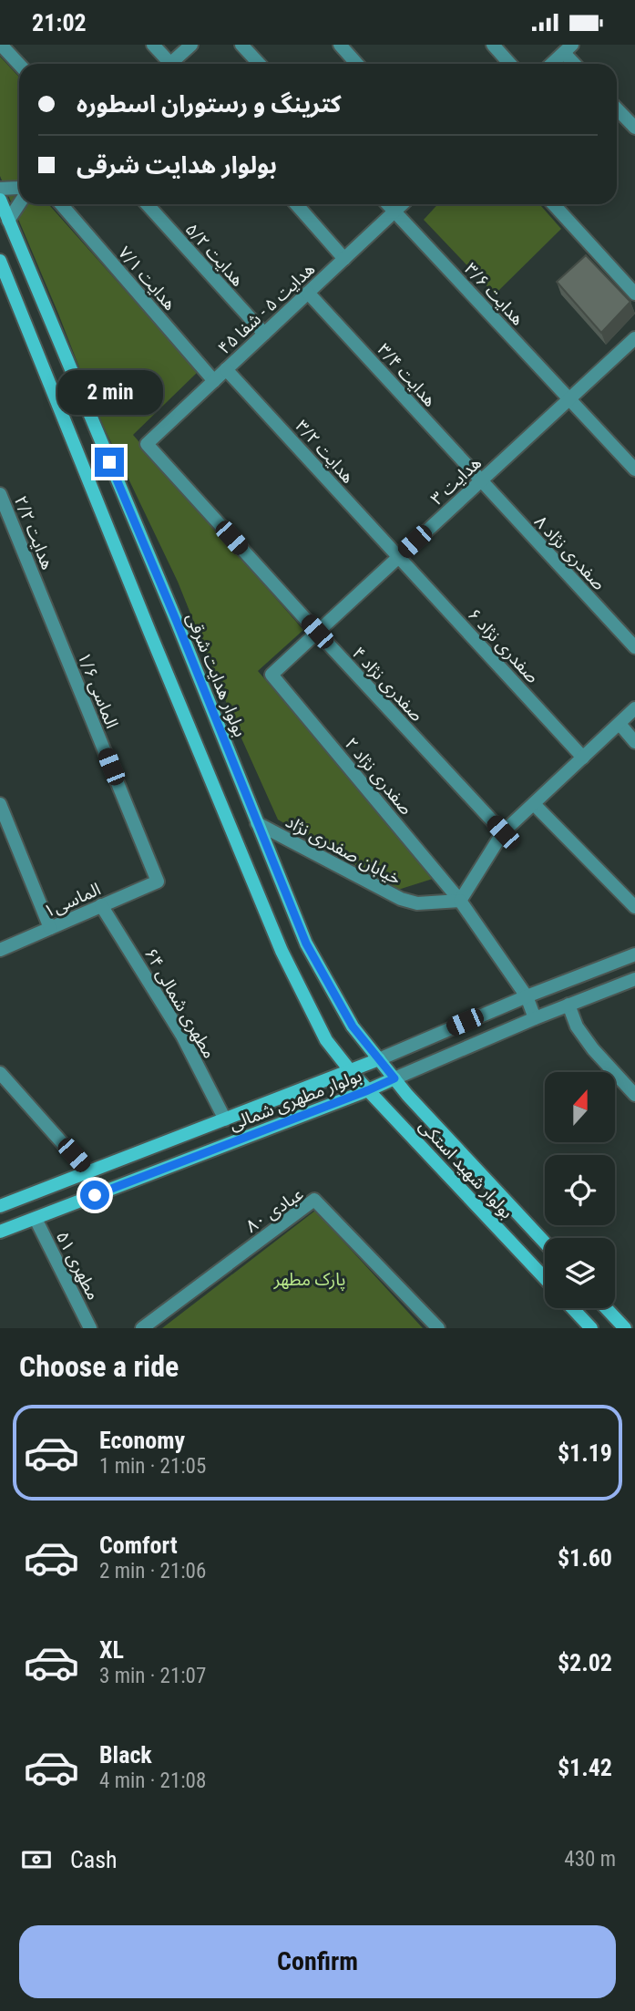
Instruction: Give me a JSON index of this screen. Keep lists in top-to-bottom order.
{
  "streets": {
    "main road": ["بولوار هدایت شرقی", "بولوار مطهری شمالی", "بولوار شهید استکی"],
    "street": [
      "هدایت ۵/۲",
      "هدایت ۷/۱",
      "هدایت ۳/۶",
      "هدایت ۵ - شفا ۴۵",
      "هدایت ۳/۴",
      "هدایت ۳/۲",
      "هدایت ۳",
      "هدایت ۲/۲",
      "صفدری نژاد ۸",
      "صفدری نژاد ۶",
      "صفدری نژاد ۴",
      "الماسی ۱/۶",
      "صفدری نژاد ۲",
      "خیابان صفدری نژاد",
      "الماسی۱",
      "مطهری شمالی ۶۴",
      "عبادی ۸۰",
      "مطهری ۵۱"
    ]
  },
  "crossings": [
    ["هدایت ۵/۲", "هدایت ۵ - شفا ۴۵"],
    ["هدایت ۷/۱", "هدایت ۵ - شفا ۴۵"],
    ["هدایت ۳/۶", "هدایت ۵ - شفا ۴۵"],
    ["هدایت ۳/۶", "هدایت ۳"],
    ["هدایت ۵ - شفا ۴۵", "هدایت ۳/۴"],
    ["هدایت ۵ - شفا ۴۵", "هدایت ۳/۲"],
    ["هدایت ۵ - شفا ۴۵", "صفدری نژاد ۴"],
    ["هدایت ۳/۴", "هدایت ۳"],
    ["هدایت ۳/۴", "صفدری نژاد ۸"],
    ["هدایت ۳/۲", "هدایت ۳"],
    ["هدایت ۳/۲", "صفدری نژاد ۶"],
    ["هدایت ۳", "صفدری نژاد ۸"],
    ["هدایت ۳", "صفدری نژاد ۶"],
    ["هدایت ۳", "صفدری نژاد ۴"],
    ["هدایت ۳", "صفدری نژاد ۲"],
    ["هدایت ۲/۲", "الماسی ۱/۶"],
    ["بولوار هدایت شرقی", "خیابان صفدری نژاد"],
    ["بولوار هدایت شرقی", "بولوار مطهری شمالی"],
    ["بولوار هدایت شرقی", "بولوار شهید استکی"],
    ["الماسی ۱/۶", "الماسی۱"],
    ["صفدری نژاد ۲", "خیابان صفدری نژاد"],
    ["صفدری نژاد ۲", "بولوار مطهری شمالی"],
    ["الماسی۱", "مطهری شمالی ۶۴"],
    ["مطهری شمالی ۶۴", "بولوار مطهری شمالی"],
    ["بولوار مطهری شمالی", "بولوار شهید استکی"],
    ["بولوار مطهری شمالی", "مطهری ۵۱"]
  ],
  "parks": ["پارک مطهر"],
  "north": "top",
  "page": {
    "status": "21:02",
    "banner": ["کترینگ و رستوران اسطوره", "بولوار هدایت شرقی"],
    "bubble": "2 min",
    "heading": "Choose a ride",
    "list": [
      {
        "name": "Economy",
        "note": "1 min · 21:05",
        "value": "$1.19"
      },
      {
        "name": "Comfort",
        "note": "2 min · 21:06",
        "value": "$1.60"
      },
      {
        "name": "XL",
        "note": "3 min · 21:07",
        "value": "$2.02"
      },
      {
        "name": "Black",
        "note": "4 min · 21:08",
        "value": "$1.42"
      }
    ],
    "pay": ["Cash", "430 m"],
    "buttons": "Confirm"
  }
}
